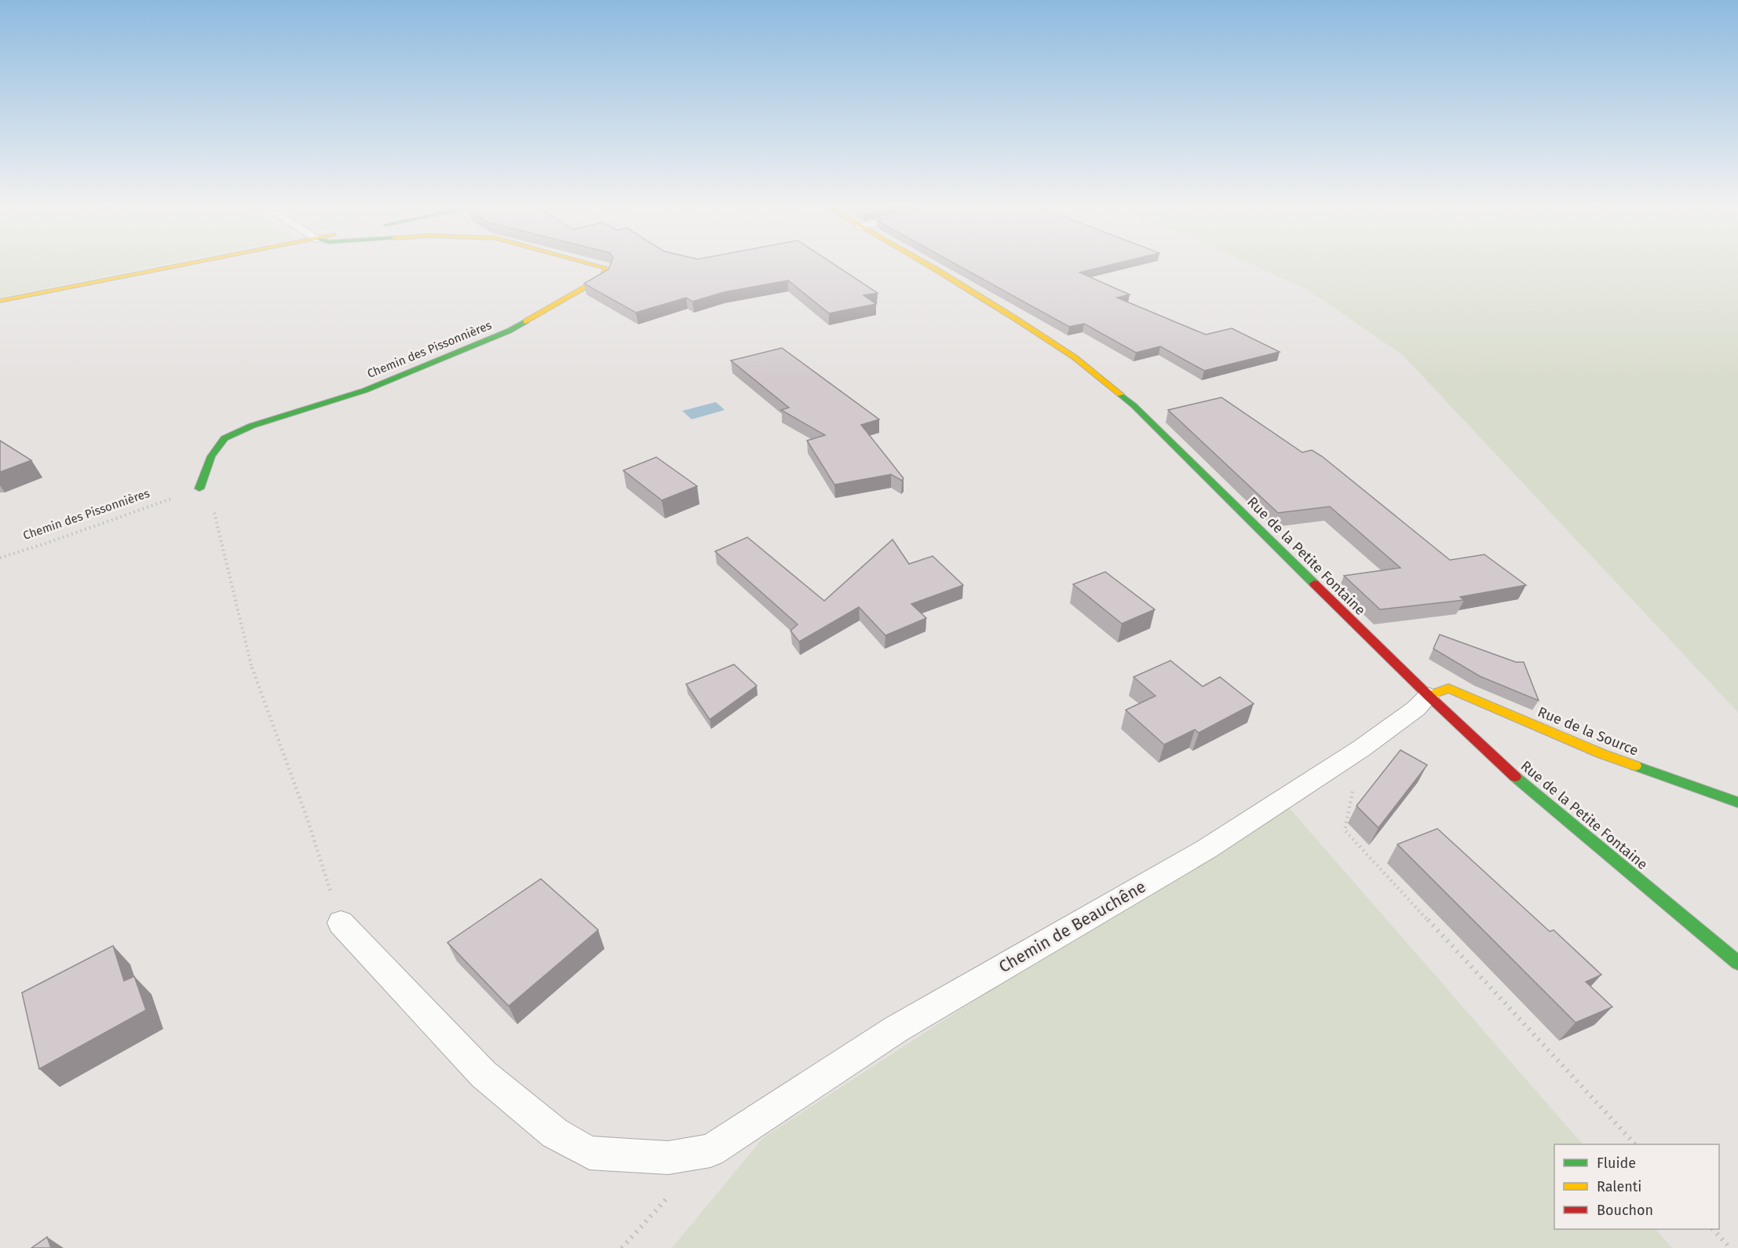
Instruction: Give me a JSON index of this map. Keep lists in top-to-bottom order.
{
  "streets": {
    "street": ["Chemin des Pissonnières", "Rue de la Petite Fontaine", "Rue de la Source"],
    "lane": ["Chemin de Beauchêne"]
  },
  "crossings": [
    ["Rue de la Petite Fontaine", "Rue de la Source"],
    ["Rue de la Petite Fontaine", "Chemin de Beauchêne"],
    ["Rue de la Source", "Chemin de Beauchêne"]
  ],
  "legend": ["Fluide", "Ralenti", "Bouchon"]
}
